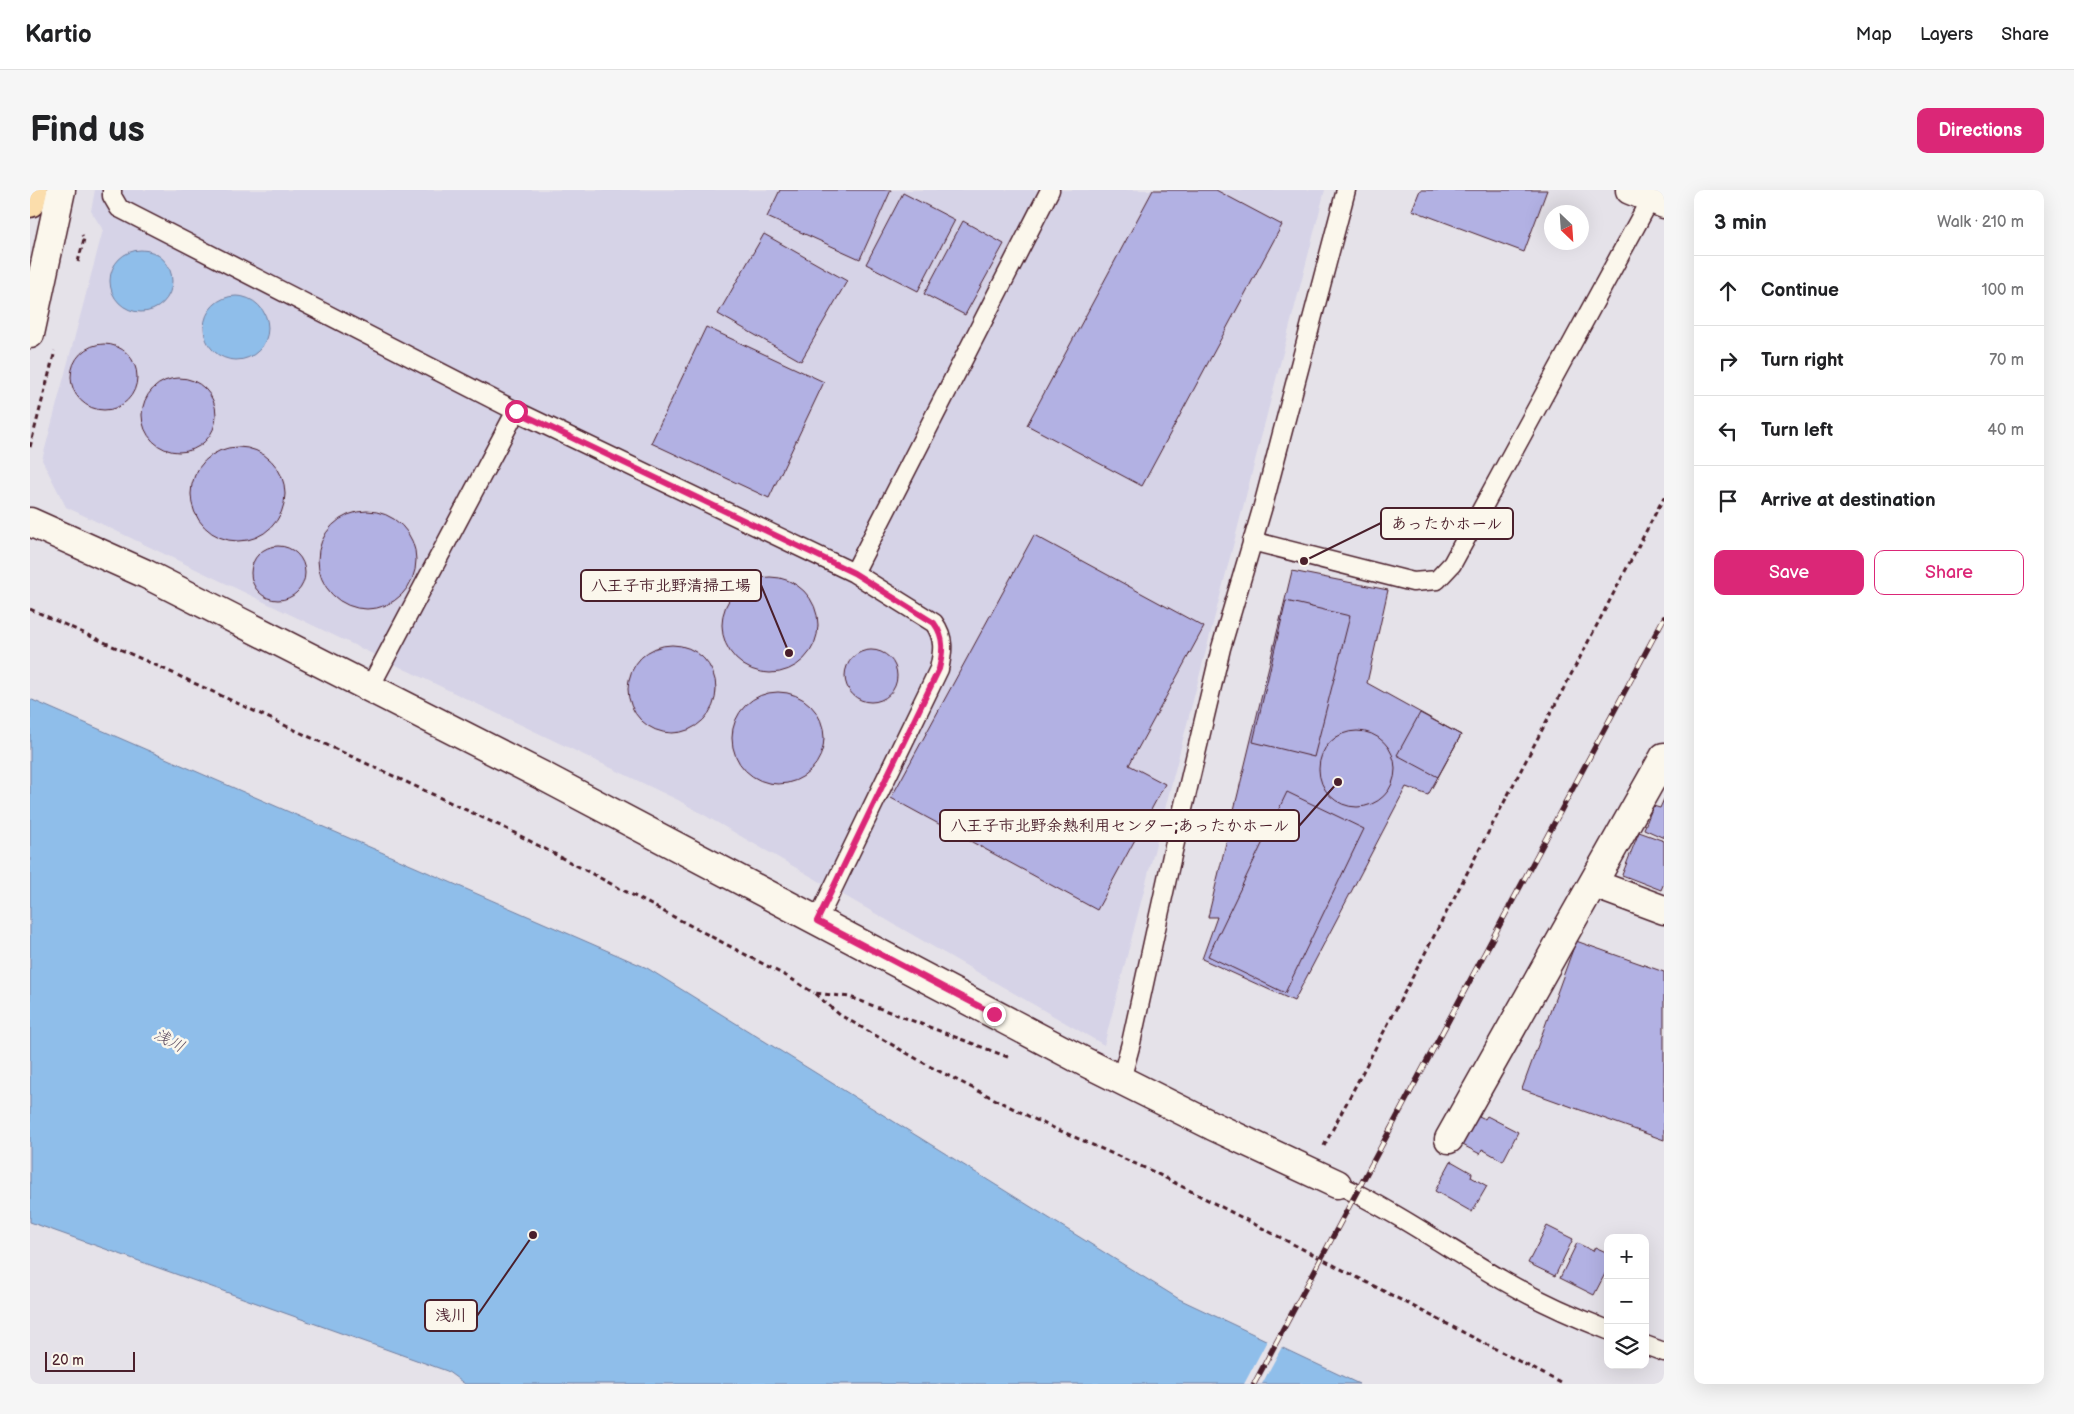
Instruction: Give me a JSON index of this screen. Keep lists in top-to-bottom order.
{
  "water": ["浅川"],
  "places": [
    "あったかホール",
    "八王子市北野清掃工場",
    "八王子市北野余熱利用センター;あったかホール",
    "浅川"
  ],
  "scale_bar": "20 m",
  "north": "bottom right",
  "page": {
    "header": "Kartio",
    "nav": ["Map", "Layers", "Share"],
    "buttons": [
      "Directions",
      ["Save", "Share"]
    ],
    "title": "Find us",
    "heading": ["3 min", "Walk · 210 m"],
    "list": [
      ["Continue", "100 m"],
      ["Turn right", "70 m"],
      ["Turn left", "40 m"],
      "Arrive at destination"
    ],
    "map_buttons": ["+", "−"],
    "scale": "20 m"
  }
}
